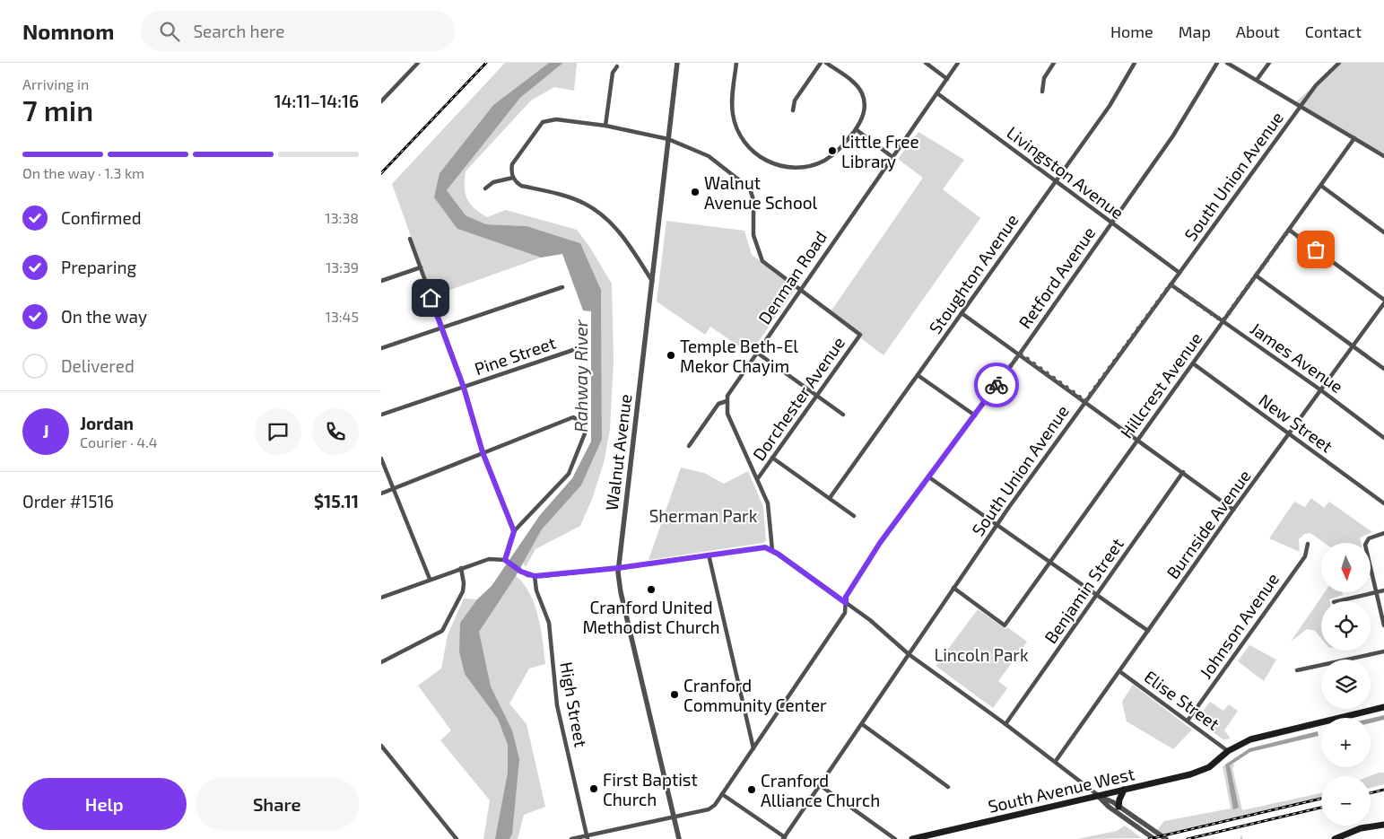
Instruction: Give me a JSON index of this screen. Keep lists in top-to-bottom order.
{
  "streets": {
    "main road": ["South Avenue West"],
    "street": [
      "Livingston Avenue",
      "South Union Avenue",
      "Stoughton Avenue",
      "Denman Road",
      "Retford Avenue",
      "Pine Street",
      "James Avenue",
      "Hillcrest Avenue",
      "Dorchester Avenue",
      "New Street",
      "Walnut Avenue",
      "Burnside Avenue",
      "Benjamin Street",
      "Johnson Avenue",
      "Elise Street",
      "High Street"
    ]
  },
  "crossings": [
    ["Livingston Avenue", "South Union Avenue"],
    ["Livingston Avenue", "Stoughton Avenue"],
    ["Livingston Avenue", "Denman Road"],
    ["Livingston Avenue", "Retford Avenue"],
    ["South Union Avenue", "James Avenue"],
    ["South Union Avenue", "Hillcrest Avenue"],
    ["Denman Road", "Dorchester Avenue"],
    ["Retford Avenue", "Walnut Avenue"],
    ["Retford Avenue", "High Street"],
    ["James Avenue", "Hillcrest Avenue"],
    ["James Avenue", "Burnside Avenue"],
    ["Hillcrest Avenue", "New Street"],
    ["New Street", "Burnside Avenue"],
    ["Burnside Avenue", "Elise Street"],
    ["Johnson Avenue", "Elise Street"],
    ["Elise Street", "South Avenue West"]
  ],
  "water": ["Rahway River"],
  "parks": ["Sherman Park", "Lincoln Park"],
  "places": [
    "Little Free Library",
    "Walnut Avenue School",
    "Temple Beth-El Mekor Chayim",
    "Cranford United Methodist Church",
    "Cranford Community Center",
    "First Baptist Church",
    "Cranford Alliance Church"
  ],
  "north": "bottom",
  "page": {
    "header": "Nomnom",
    "search": "Search here",
    "nav": [
      "Home",
      "Map",
      "About",
      "Contact"
    ],
    "heading": ["7 min", "Arriving in", "14:11–14:16"],
    "panel": [
      "Jordan",
      "Courier · 4.4",
      "Order #1516",
      "$15.11"
    ],
    "bar": "On the way · 1.3 km",
    "list": [
      ["Confirmed", "13:38"],
      ["Preparing", "13:39"],
      ["On the way", "13:45"],
      "Delivered"
    ],
    "round": "J",
    "map_buttons": ["+", "−"],
    "buttons": ["Help", "Share"]
  }
}
